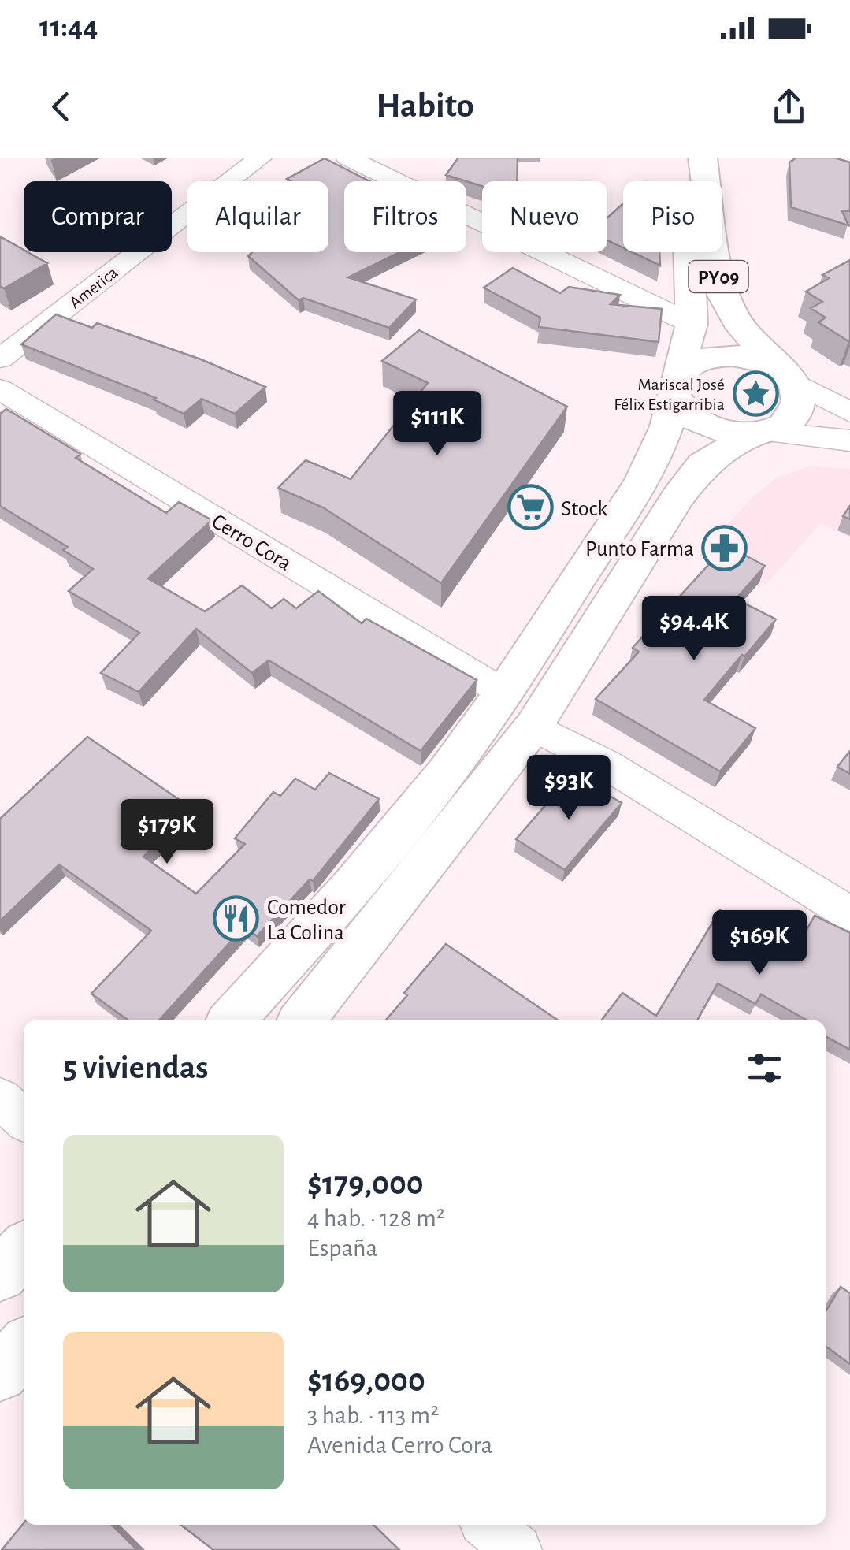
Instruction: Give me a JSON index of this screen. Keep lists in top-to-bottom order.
{
  "streets": {
    "highway": ["PY09"],
    "street": ["America", "Cerro Cora"]
  },
  "crossings": [
    ["PY09", "Cerro Cora"]
  ],
  "places": {
    "place": ["Mariscal José Félix Estigarribia"],
    "supermarket": ["Stock"],
    "pharmacy": ["Punto Farma"],
    "restaurant": ["Comedor La Colina"]
  },
  "page": {
    "status": "11:44",
    "header": "Habito",
    "chip": [
      "Comprar",
      "Alquilar",
      "Filtros",
      "Nuevo",
      "Piso"
    ],
    "price": [
      "$111K",
      "$94.4K",
      "$93K",
      "$179K",
      "$169K"
    ],
    "heading": "5 viviendas",
    "list": [
      {
        "name": "$179,000",
        "note": "4 hab. · 128 m² · España"
      },
      {
        "name": "$169,000",
        "note": "3 hab. · 113 m² · Avenida Cerro Cora"
      }
    ]
  }
}
